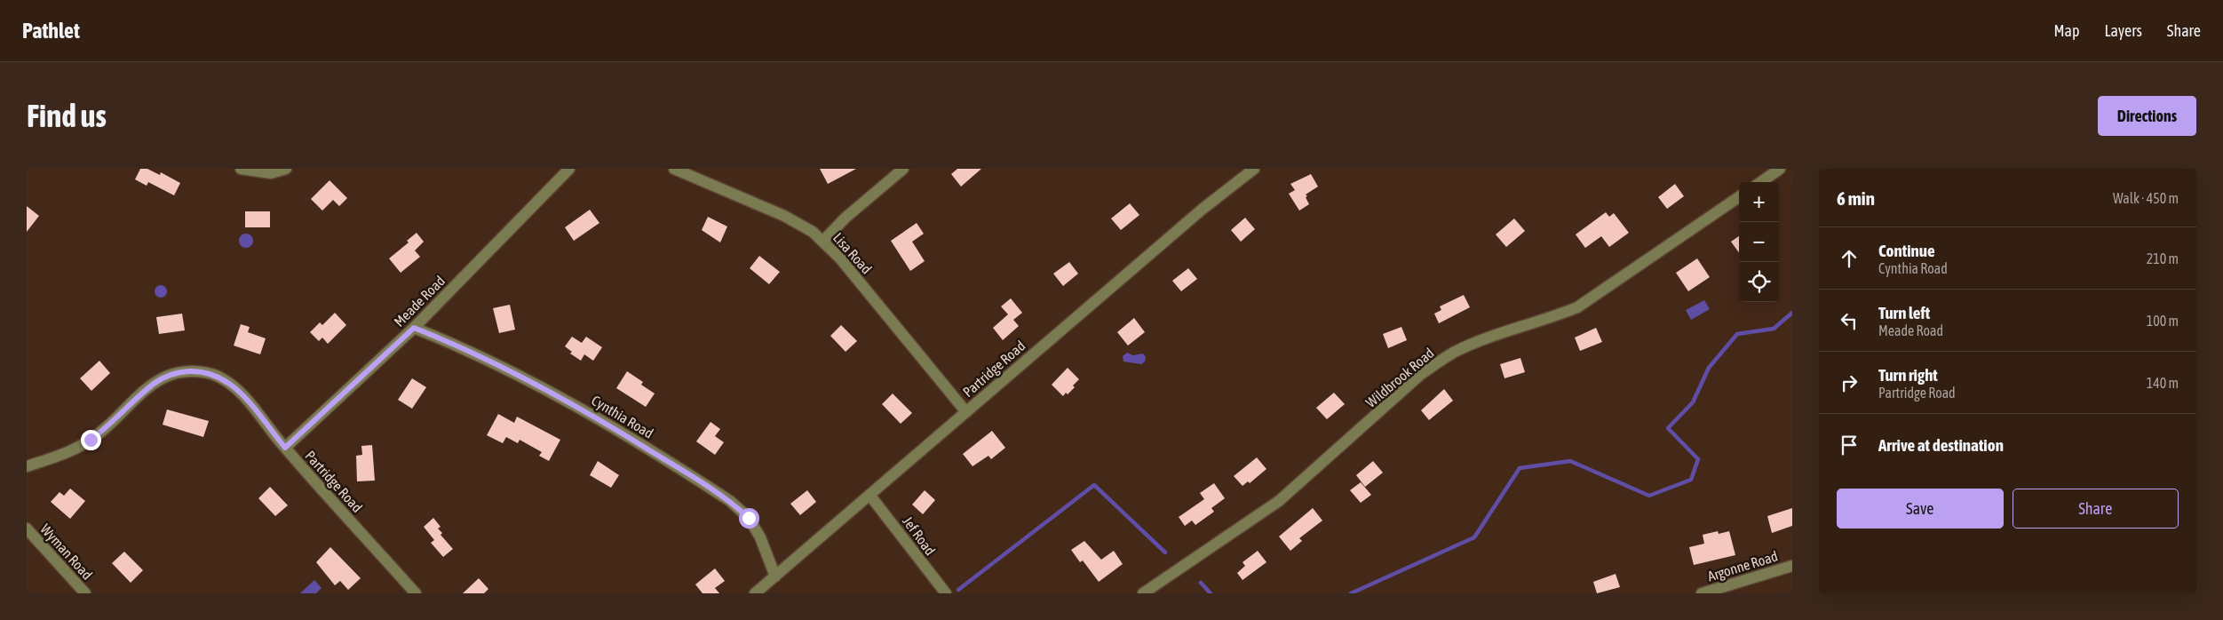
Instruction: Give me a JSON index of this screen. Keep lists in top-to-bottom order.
{
  "streets": {
    "street": [
      "Lisa Road",
      "Meade Road",
      "Partridge Road",
      "Wildbrook Road",
      "Cynthia Road",
      "Jef Road",
      "Wyman Road",
      "Argonne Road"
    ]
  },
  "crossings": [
    ["Lisa Road", "Partridge Road"],
    ["Meade Road", "Partridge Road"],
    ["Meade Road", "Cynthia Road"],
    ["Partridge Road", "Cynthia Road"],
    ["Partridge Road", "Jef Road"]
  ],
  "page": {
    "header": "Pathlet",
    "nav": ["Map", "Layers", "Share"],
    "buttons": [
      "Directions",
      ["Save", "Share"]
    ],
    "title": "Find us",
    "heading": ["6 min", "Walk · 450 m"],
    "map_buttons": ["+", "−"],
    "list": [
      ["Continue", "Cynthia Road", "210 m"],
      ["Turn left", "Meade Road", "100 m"],
      ["Turn right", "Partridge Road", "140 m"],
      "Arrive at destination"
    ]
  }
}
